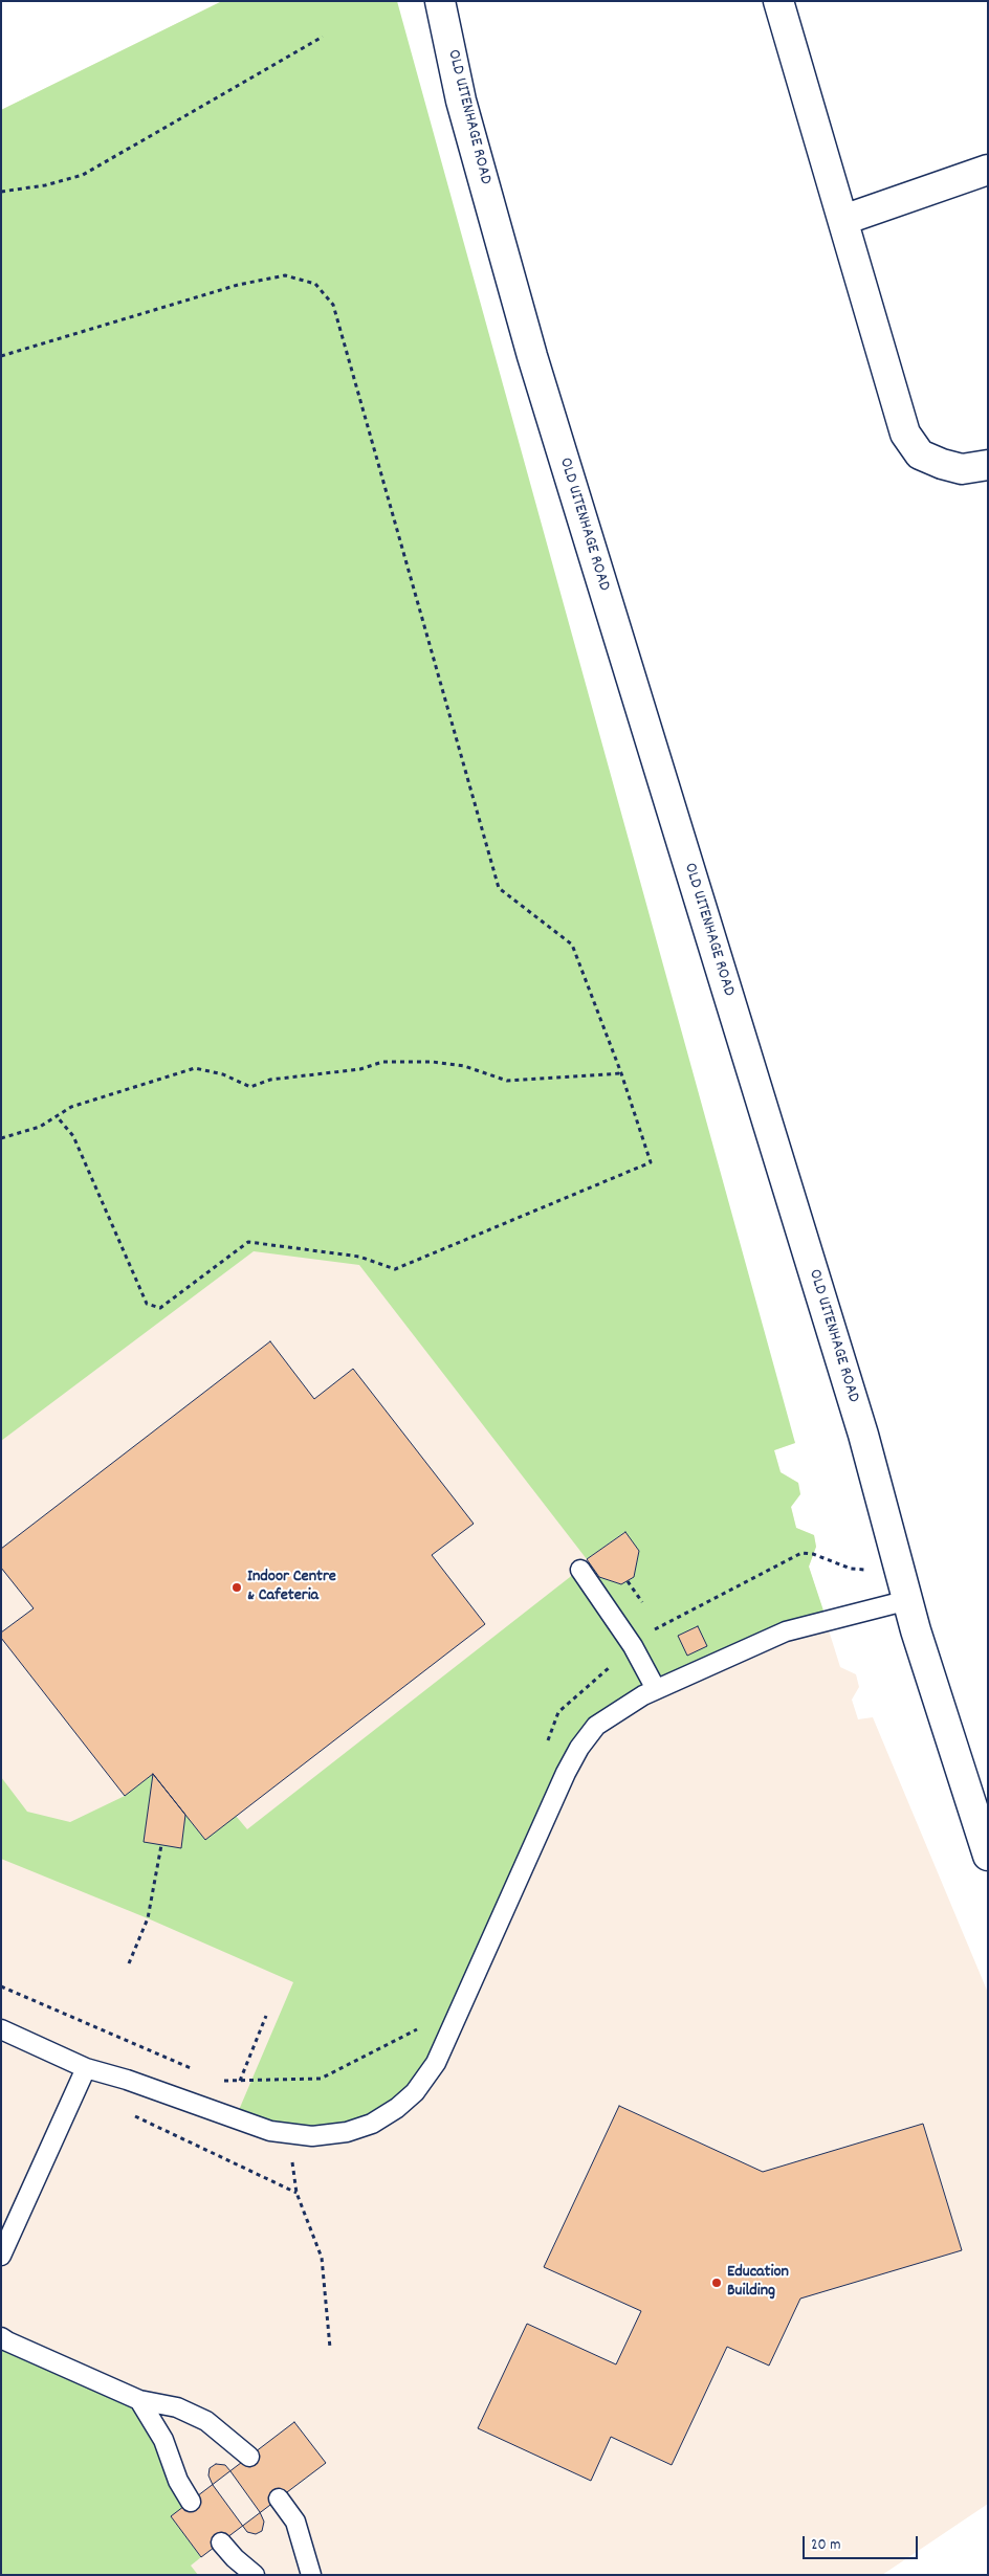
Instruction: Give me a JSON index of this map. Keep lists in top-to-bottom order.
{
  "streets": {
    "street": ["OLD UITENHAGE ROAD"]
  },
  "places": ["Indoor Centre & Cafeteria", "Education Building"],
  "scale_bar": "20 m"
}
